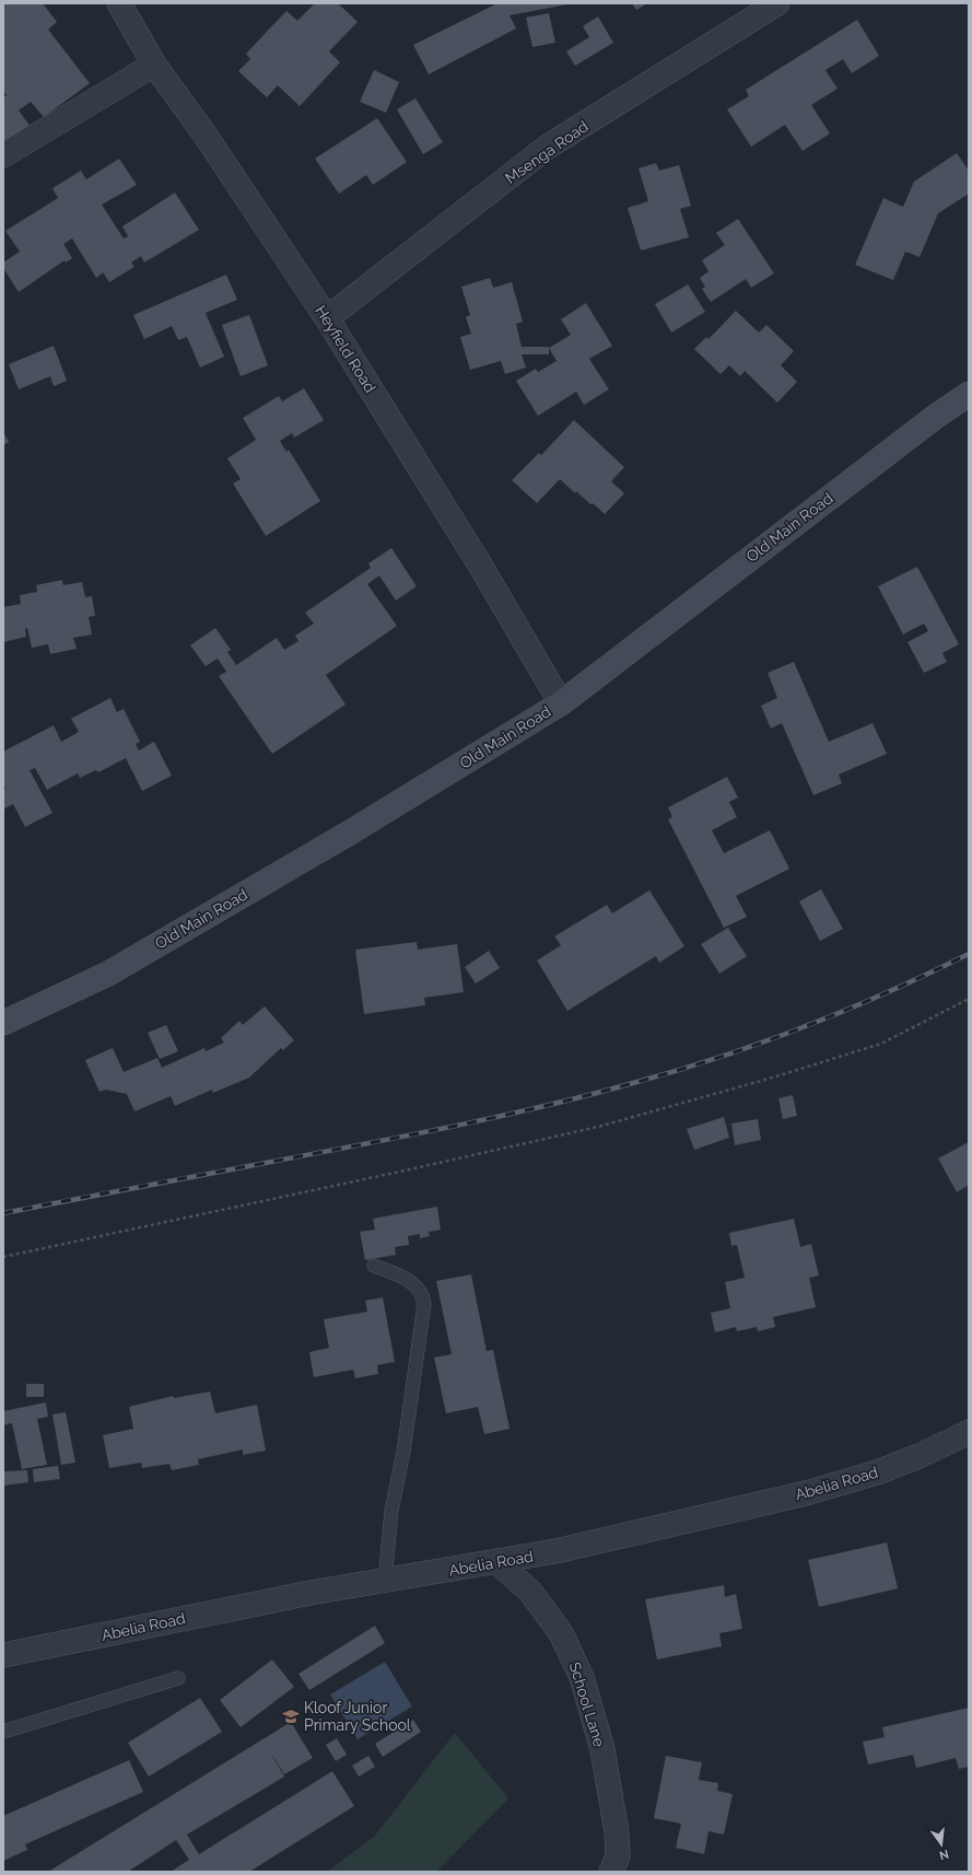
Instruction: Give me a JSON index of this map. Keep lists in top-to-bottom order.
{
  "streets": {
    "street": [
      "Msenga Road",
      "Heyfield Road",
      "Old Main Road",
      "Abelia Road",
      "School Lane"
    ]
  },
  "crossings": [
    ["Msenga Road", "Heyfield Road"],
    ["Heyfield Road", "Old Main Road"],
    ["Abelia Road", "School Lane"]
  ],
  "places": {
    "school or university": ["Kloof Junior Primary School"]
  },
  "north": "bottom"
}
